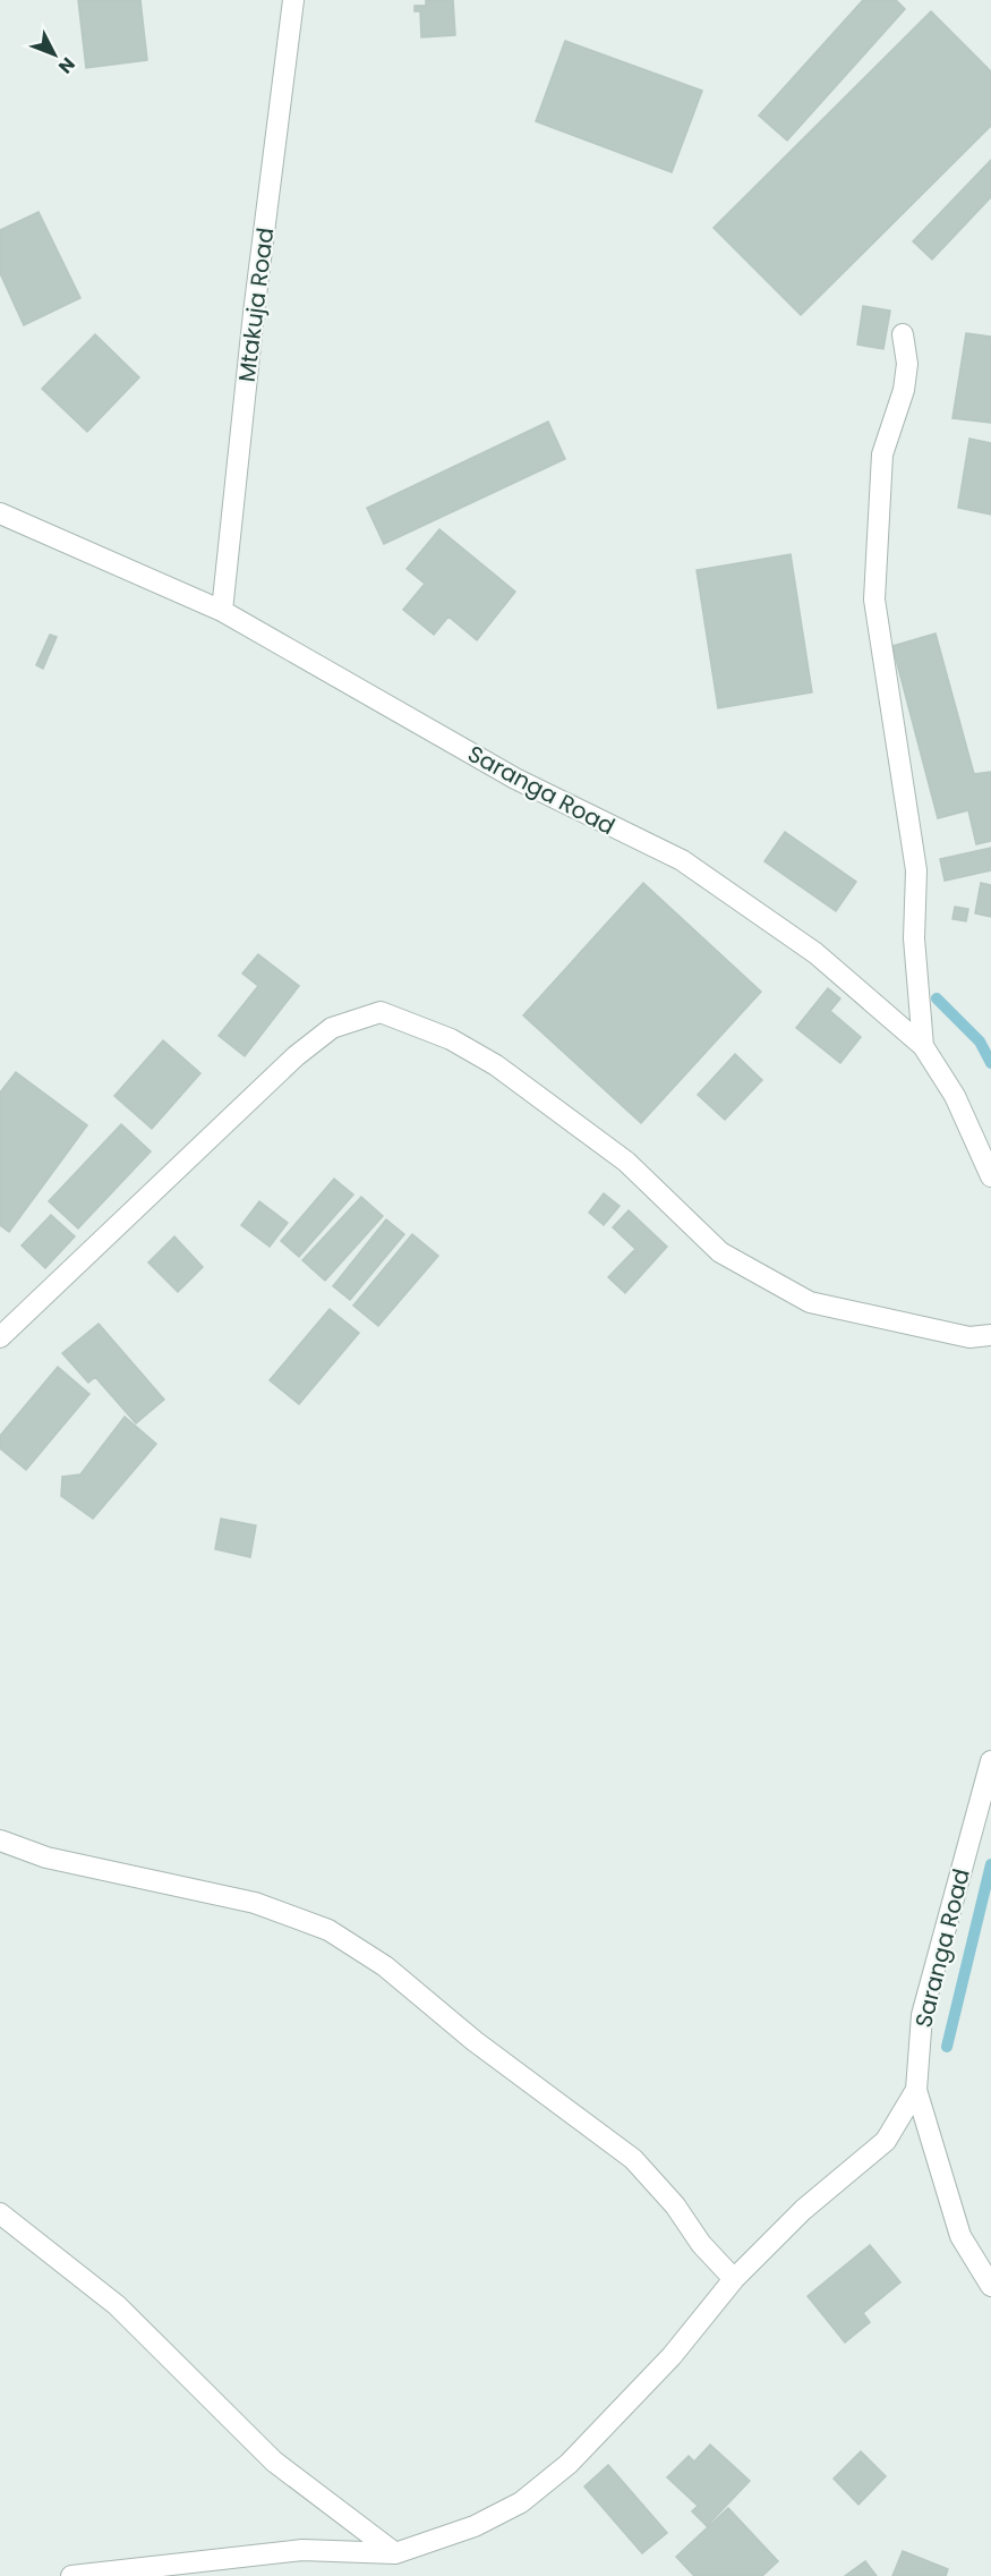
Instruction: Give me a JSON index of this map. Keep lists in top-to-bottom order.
{
  "streets": {
    "street": ["Mtakuja Road", "Saranga Road"]
  },
  "crossings": [
    ["Mtakuja Road", "Saranga Road"]
  ],
  "north": "bottom right"
}
